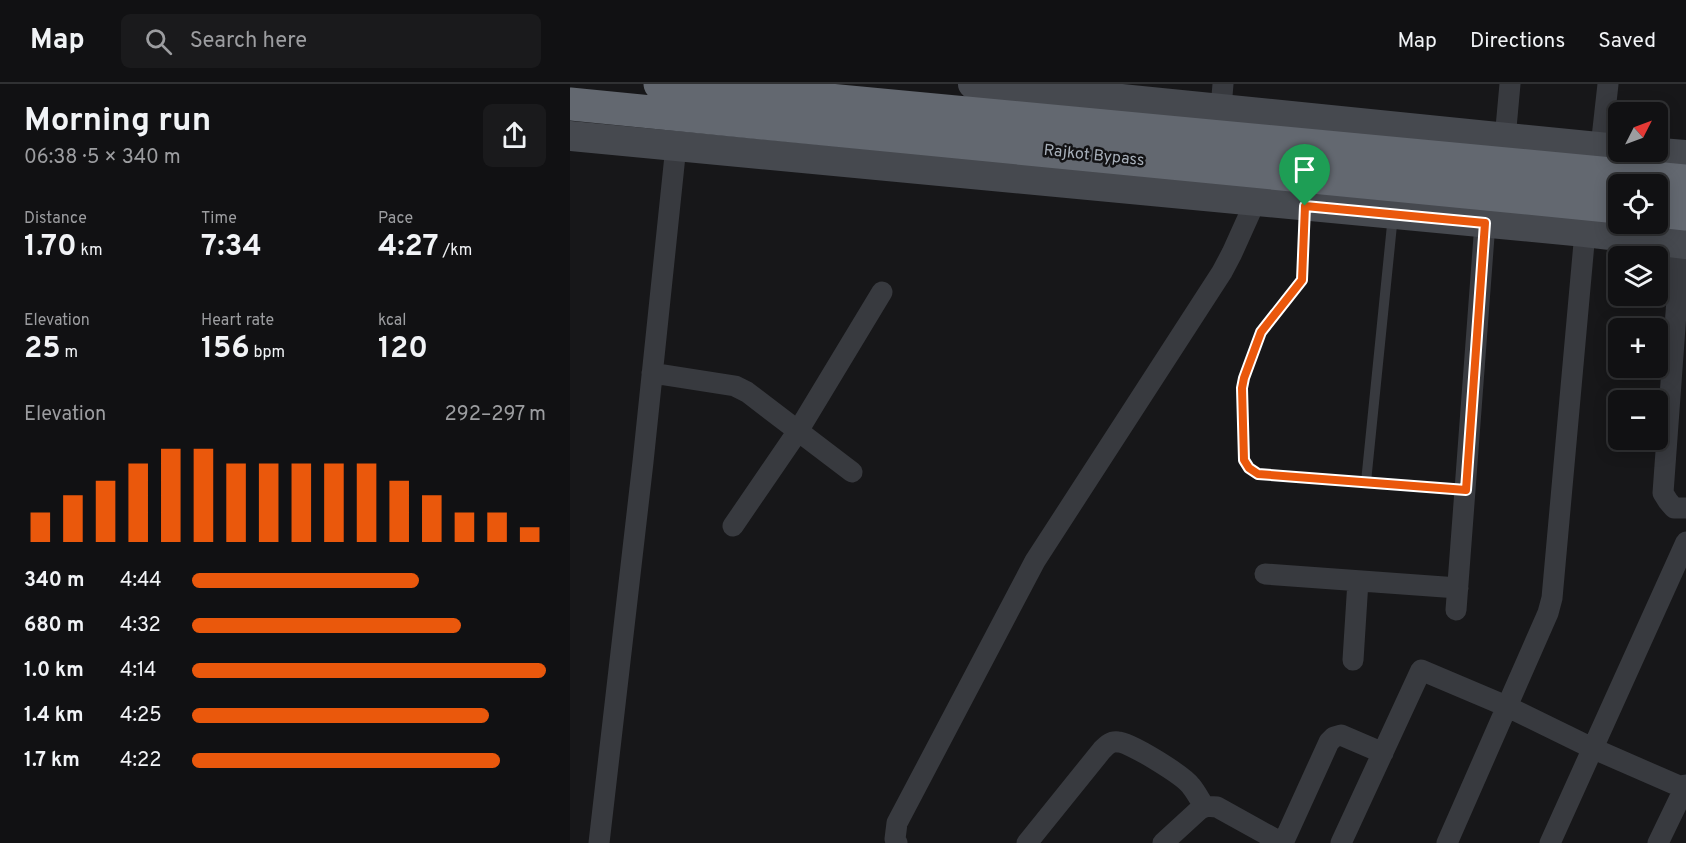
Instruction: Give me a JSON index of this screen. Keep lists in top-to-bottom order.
{
  "streets": {
    "highway": ["Rajkot Bypass"]
  },
  "north": "top right",
  "page": {
    "header": "Map",
    "search": "Search here",
    "nav": ["Map", "Directions", "Saved"],
    "heading": ["Morning run", "06:38 · 5 × 340 m"],
    "map_buttons": ["+", "−"],
    "stats": [
      ["Distance", "1.70 km"],
      ["Time", "7:34"],
      ["Pace", "4:27 /km"],
      ["Elevation", "25 m"],
      ["Heart rate", "156 bpm"],
      ["kcal", "120"]
    ],
    "chart": ["Elevation", "292–297 m"],
    "list": [
      {
        "name": "340 m",
        "note": "4:44"
      },
      {
        "name": "680 m",
        "note": "4:32"
      },
      {
        "name": "1.0 km",
        "note": "4:14"
      },
      {
        "name": "1.4 km",
        "note": "4:25"
      },
      {
        "name": "1.7 km",
        "note": "4:22"
      }
    ]
  }
}
